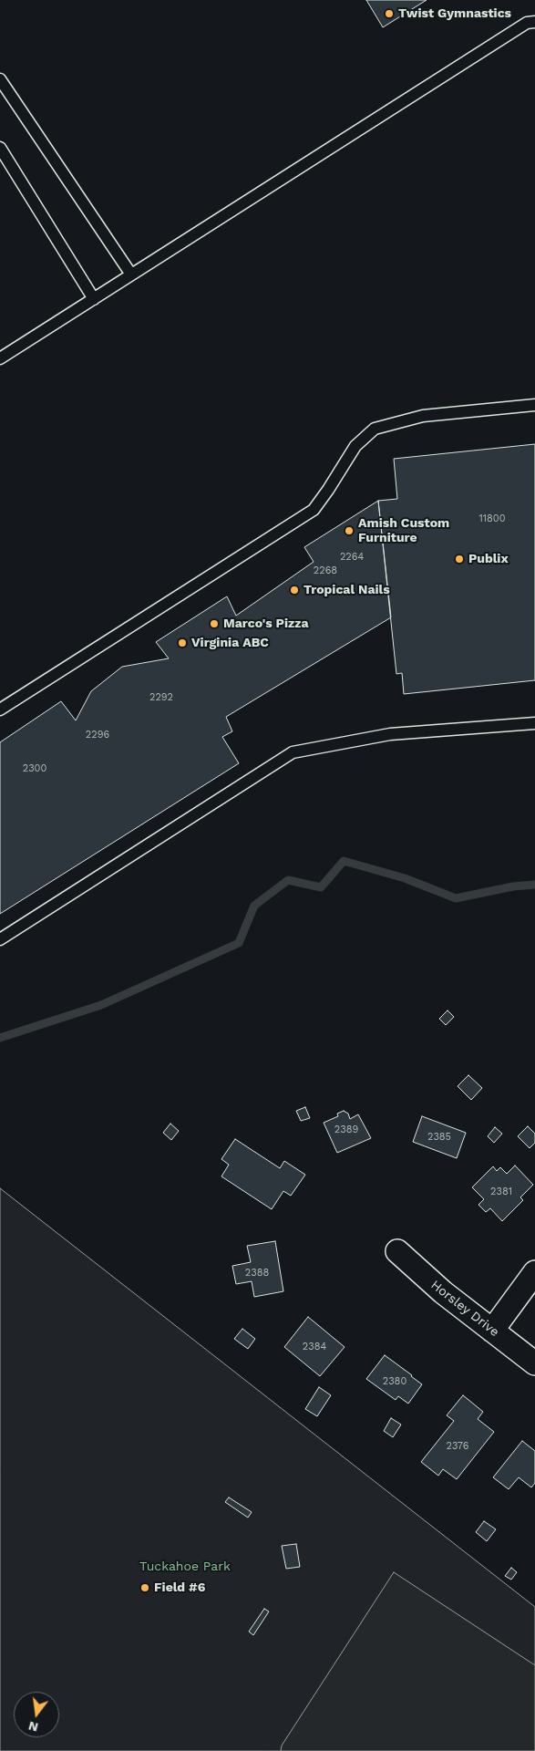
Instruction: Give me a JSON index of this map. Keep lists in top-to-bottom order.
{
  "streets": {
    "street": ["Horsley Drive"]
  },
  "parks": ["Tuckahoe Park"],
  "places": [
    "Twist Gymnastics",
    "Amish Custom Furniture",
    "Publix",
    "Tropical Nails",
    "Marco's Pizza",
    "Virginia ABC",
    "Field #6"
  ],
  "house_numbers": [
    "11800",
    "2264",
    "2268",
    "2292",
    "2296",
    "2300",
    "2389",
    "2385",
    "2381",
    "2388",
    "2384",
    "2380",
    "2376"
  ],
  "north": "bottom"
}
